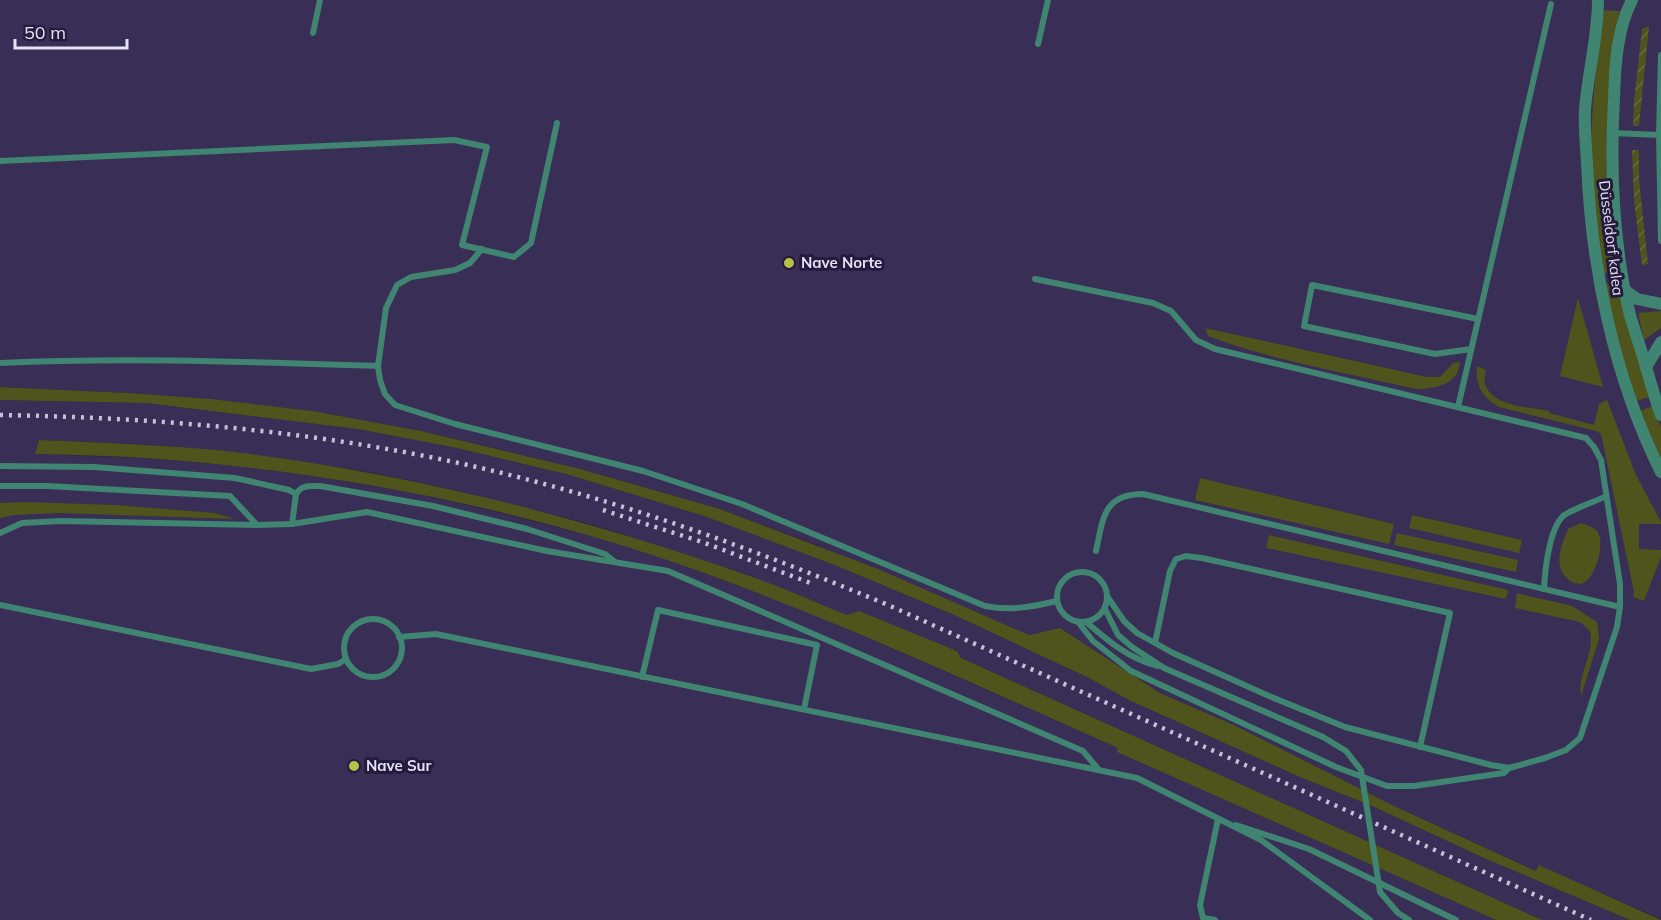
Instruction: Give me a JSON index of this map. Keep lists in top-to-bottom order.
{
  "streets": {
    "street": ["Düsseldorf kalea"]
  },
  "places": ["Nave Norte", "Nave Sur"],
  "scale_bar": "50 m"
}
